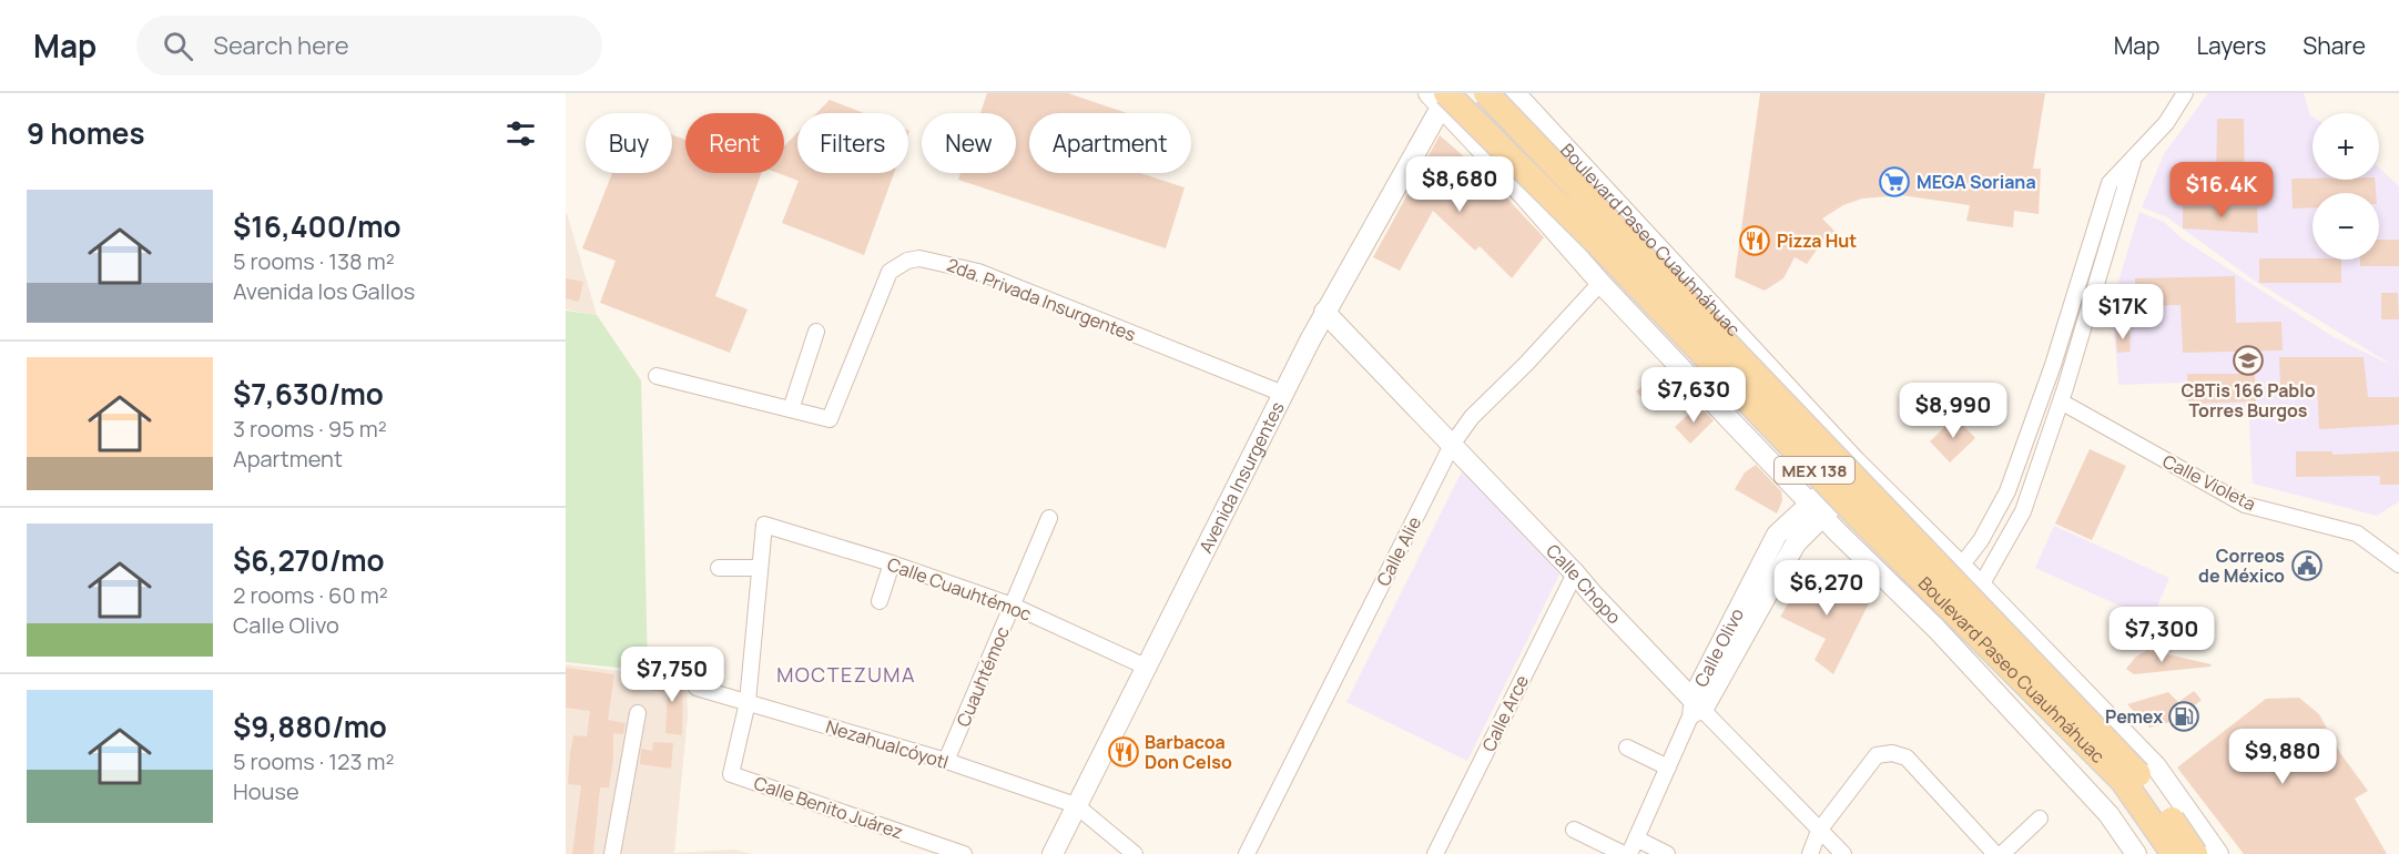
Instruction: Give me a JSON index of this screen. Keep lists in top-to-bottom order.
{
  "streets": {
    "main road": ["Boulevard Paseo Cuauhnáhuac", "MEX 138"],
    "street": [
      "2da. Privada Insurgentes",
      "Avenida Insurgentes",
      "Calle Violeta",
      "Calle Alie",
      "Calle Chopo",
      "Calle Cuauhtémoc",
      "Calle Olivo",
      "Cuauhtémoc",
      "Calle Arce",
      "Nezahualcóyotl",
      "Calle Benito Juárez"
    ]
  },
  "crossings": [
    ["Boulevard Paseo Cuauhnáhuac", "Avenida Insurgentes"],
    ["Boulevard Paseo Cuauhnáhuac", "Calle Alie"],
    ["Boulevard Paseo Cuauhnáhuac", "Calle Olivo"],
    ["2da. Privada Insurgentes", "Avenida Insurgentes"],
    ["Avenida Insurgentes", "Calle Chopo"],
    ["Avenida Insurgentes", "Calle Cuauhtémoc"],
    ["Avenida Insurgentes", "Nezahualcóyotl"],
    ["Calle Alie", "Calle Chopo"],
    ["Calle Chopo", "Calle Olivo"],
    ["Calle Chopo", "Calle Arce"],
    ["Calle Cuauhtémoc", "Cuauhtémoc"],
    ["Cuauhtémoc", "Nezahualcóyotl"],
    ["Nezahualcóyotl", "Calle Benito Juárez"]
  ],
  "districts": ["MOCTEZUMA"],
  "places": {
    "supermarket": ["MEGA Soriana"],
    "restaurant": ["Pizza Hut", "Barbacoa Don Celso"],
    "school or university": ["CBTis 166 Pablo Torres Burgos"],
    "public building": ["Correos de México"],
    "fuel station": ["Pemex"]
  },
  "page": {
    "header": "Map",
    "search": "Search here",
    "nav": ["Map", "Layers", "Share"],
    "heading": "9 homes",
    "map_buttons": ["+", "−"],
    "chip": [
      "Buy",
      "Rent",
      "Filters",
      "New",
      "Apartment"
    ],
    "price": [
      "$8,680",
      "$16.4K",
      "$17K",
      "$7,630",
      "$8,990",
      "$6,270",
      "$7,300",
      "$7,750",
      "$9,880"
    ],
    "list": [
      {
        "name": "$16,400/mo",
        "note": "5 rooms · 138 m² · Avenida los Gallos"
      },
      {
        "name": "$7,630/mo",
        "note": "3 rooms · 95 m² · Apartment"
      },
      {
        "name": "$6,270/mo",
        "note": "2 rooms · 60 m² · Calle Olivo"
      },
      {
        "name": "$9,880/mo",
        "note": "5 rooms · 123 m² · House"
      }
    ]
  }
}
